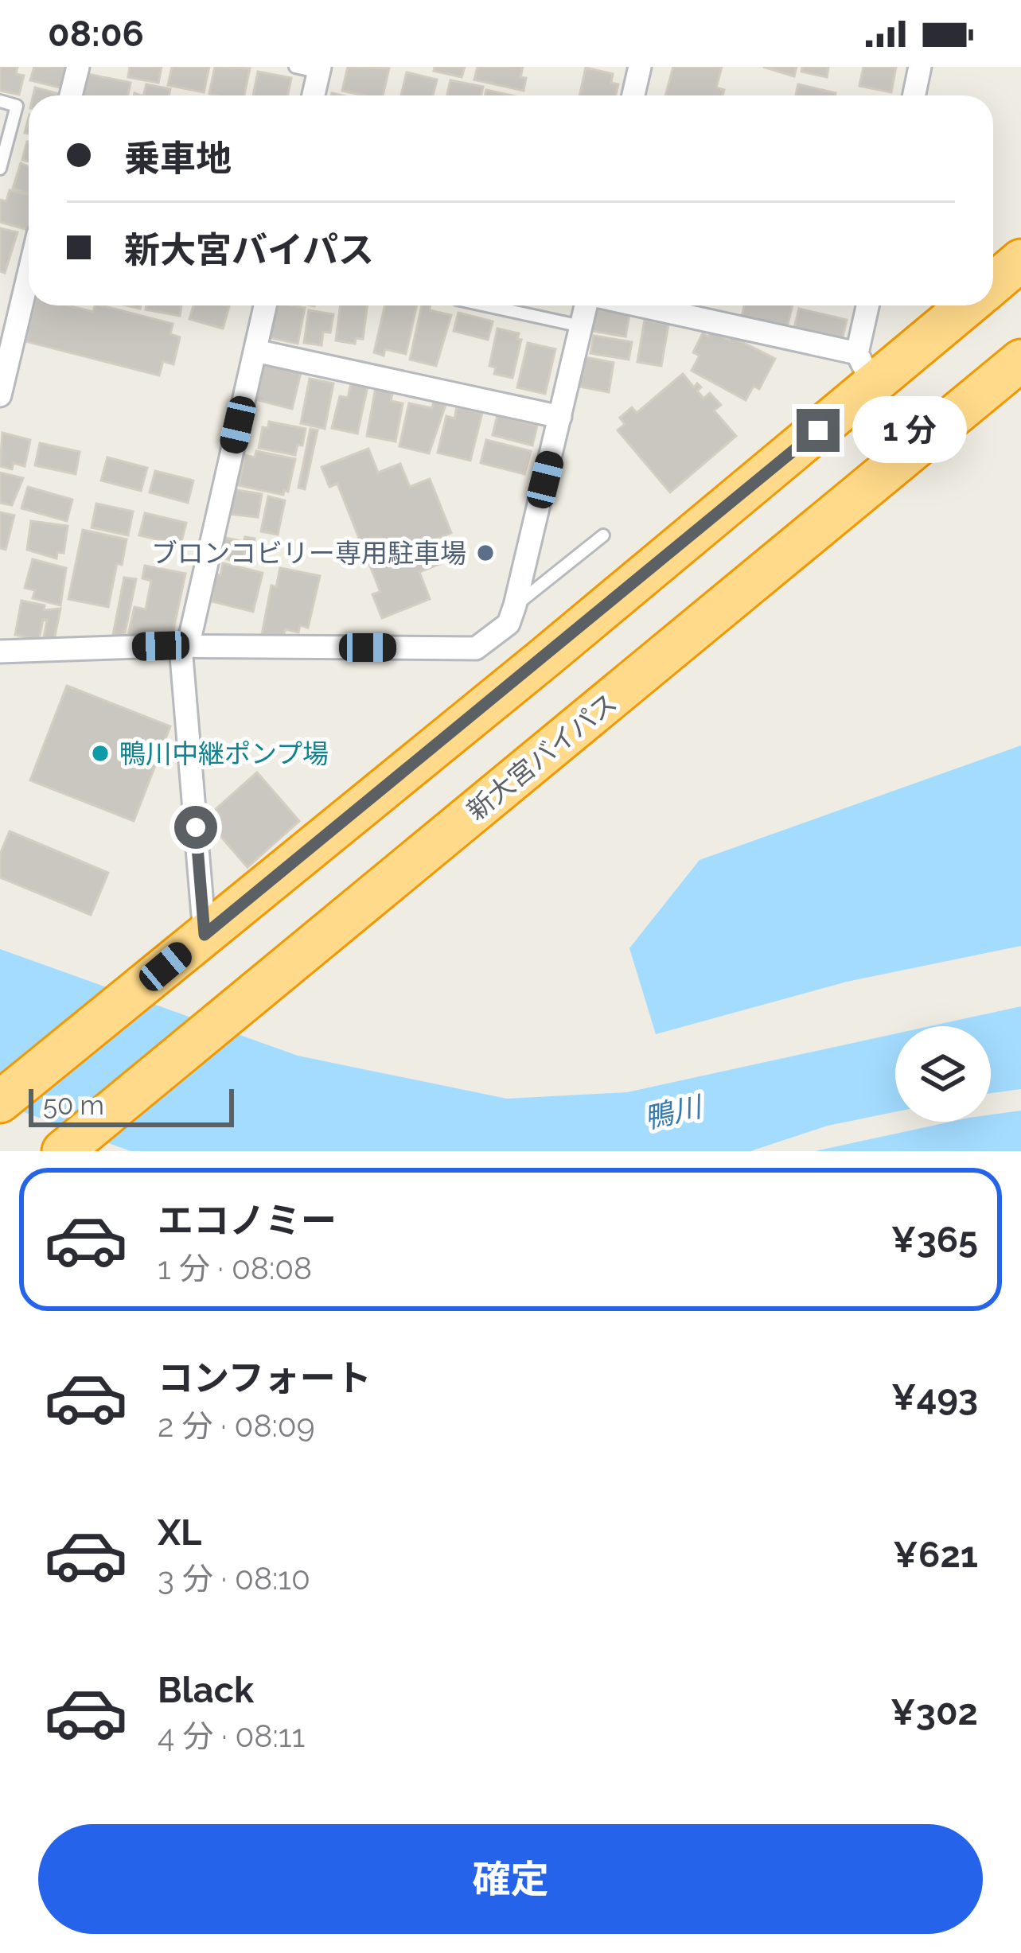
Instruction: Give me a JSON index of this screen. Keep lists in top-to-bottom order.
{
  "streets": {
    "highway": ["新大宮バイパス"]
  },
  "water": ["鴨川"],
  "places": ["ブロンコビリー専用駐車場", "鴨川中継ポンプ場"],
  "scale_bar": "50 m",
  "page": {
    "status": "08:06",
    "banner": ["乗車地", "新大宮バイパス"],
    "bubble": "1 分",
    "scale": "50 m",
    "list": [
      {
        "name": "エコノミー",
        "note": "1 分 · 08:08",
        "value": "¥365"
      },
      {
        "name": "コンフォート",
        "note": "2 分 · 08:09",
        "value": "¥493"
      },
      {
        "name": "XL",
        "note": "3 分 · 08:10",
        "value": "¥621"
      },
      {
        "name": "Black",
        "note": "4 分 · 08:11",
        "value": "¥302"
      }
    ],
    "buttons": "確定"
  }
}
